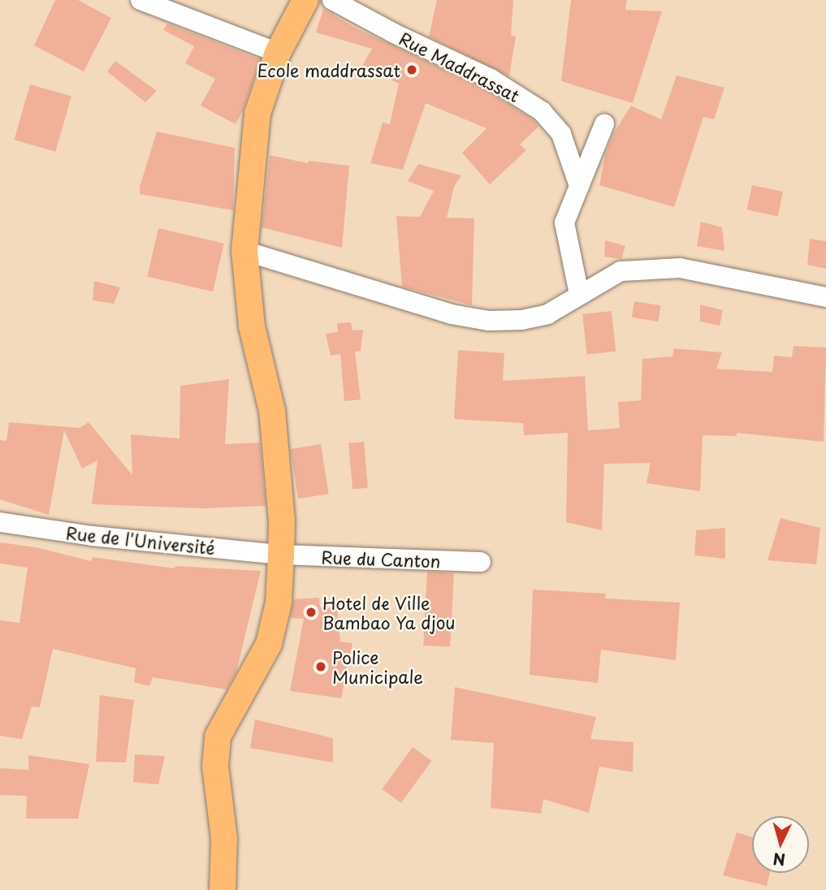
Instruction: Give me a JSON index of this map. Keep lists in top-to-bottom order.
{
  "streets": {
    "street": ["Rue Maddrassat", "Rue de l'Université", "Rue du Canton"]
  },
  "crossings": [
    ["Rue de l'Université", "Rue du Canton"]
  ],
  "places": ["Ecole maddrassat", "Hotel de Ville Bambao Ya djou", "Police Municipale"],
  "north": "bottom"
}
